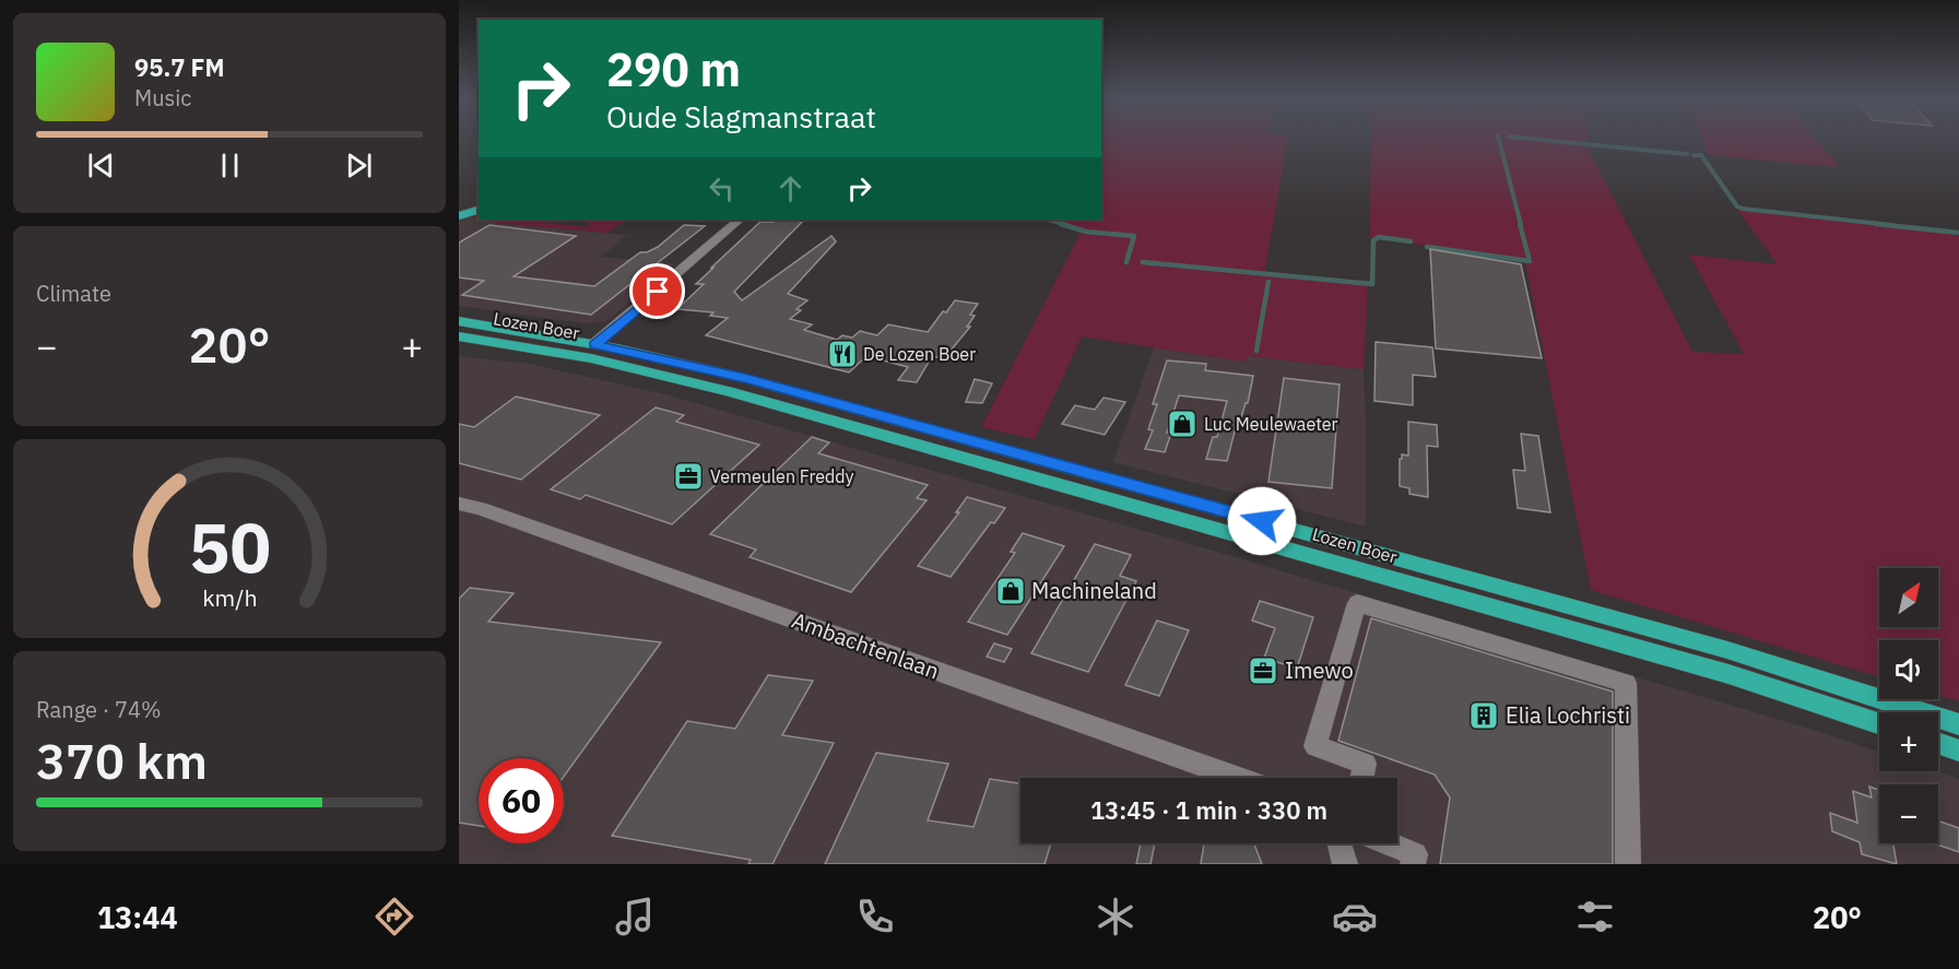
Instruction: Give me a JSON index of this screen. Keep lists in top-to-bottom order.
{
  "streets": {
    "main road": ["Lozen Boer"],
    "street": ["Ambachtenlaan"]
  },
  "places": {
    "restaurant": ["De Lozen Boer"],
    "shop": ["Luc Meulewaeter", "Machineland"],
    "office": ["Vermeulen Freddy", "Imewo"],
    "building": ["Elia Lochristi"]
  },
  "north": "top right",
  "page": {
    "turn": ["290 m", "Oude Slagmanstraat"],
    "song": ["95.7 FM", "Music"],
    "tile": [
      "Climate",
      ["Range · 74%", "370 km"]
    ],
    "heat": ["−", "20°", "+"],
    "map_buttons": ["+", "−"],
    "limit": "60",
    "trip": "13:45 · 1 min · 330 m",
    "tabs": ["13:44", "20°"],
    "gauge": ["50", "km/h"]
  }
}
